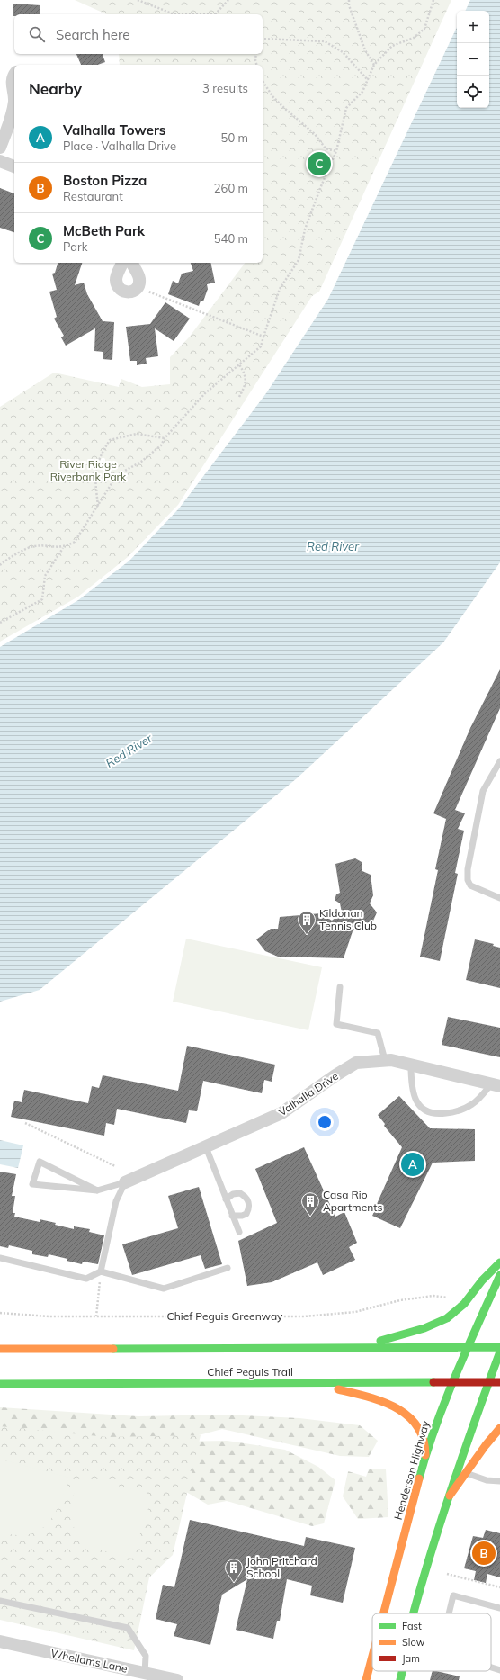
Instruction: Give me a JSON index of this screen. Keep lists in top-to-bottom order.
{
  "streets": {
    "main road": ["Chief Peguis Trail", "Henderson Highway"],
    "street": ["Valhalla Drive", "Whellams Lane"],
    "path": ["Chief Peguis Greenway"]
  },
  "crossings": [
    ["Chief Peguis Trail", "Henderson Highway"]
  ],
  "water": ["Red River"],
  "parks": ["River Ridge Riverbank Park"],
  "places": {
    "building": ["Kildonan Tennis Club", "Casa Rio Apartments", "John Pritchard School"]
  },
  "legend": ["Fast", "Slow", "Jam"],
  "page": {
    "map_buttons": ["+", "−"],
    "search": "Search here",
    "heading": ["Nearby", "3 results"],
    "list": [
      {
        "mark": "A",
        "name": "Valhalla Towers",
        "note": "Place · Valhalla Drive",
        "value": "50 m"
      },
      {
        "mark": "B",
        "name": "Boston Pizza",
        "note": "Restaurant",
        "value": "260 m"
      },
      {
        "mark": "C",
        "name": "McBeth Park",
        "note": "Park",
        "value": "540 m"
      }
    ],
    "pins": ["C", "A", "B"]
  }
}
